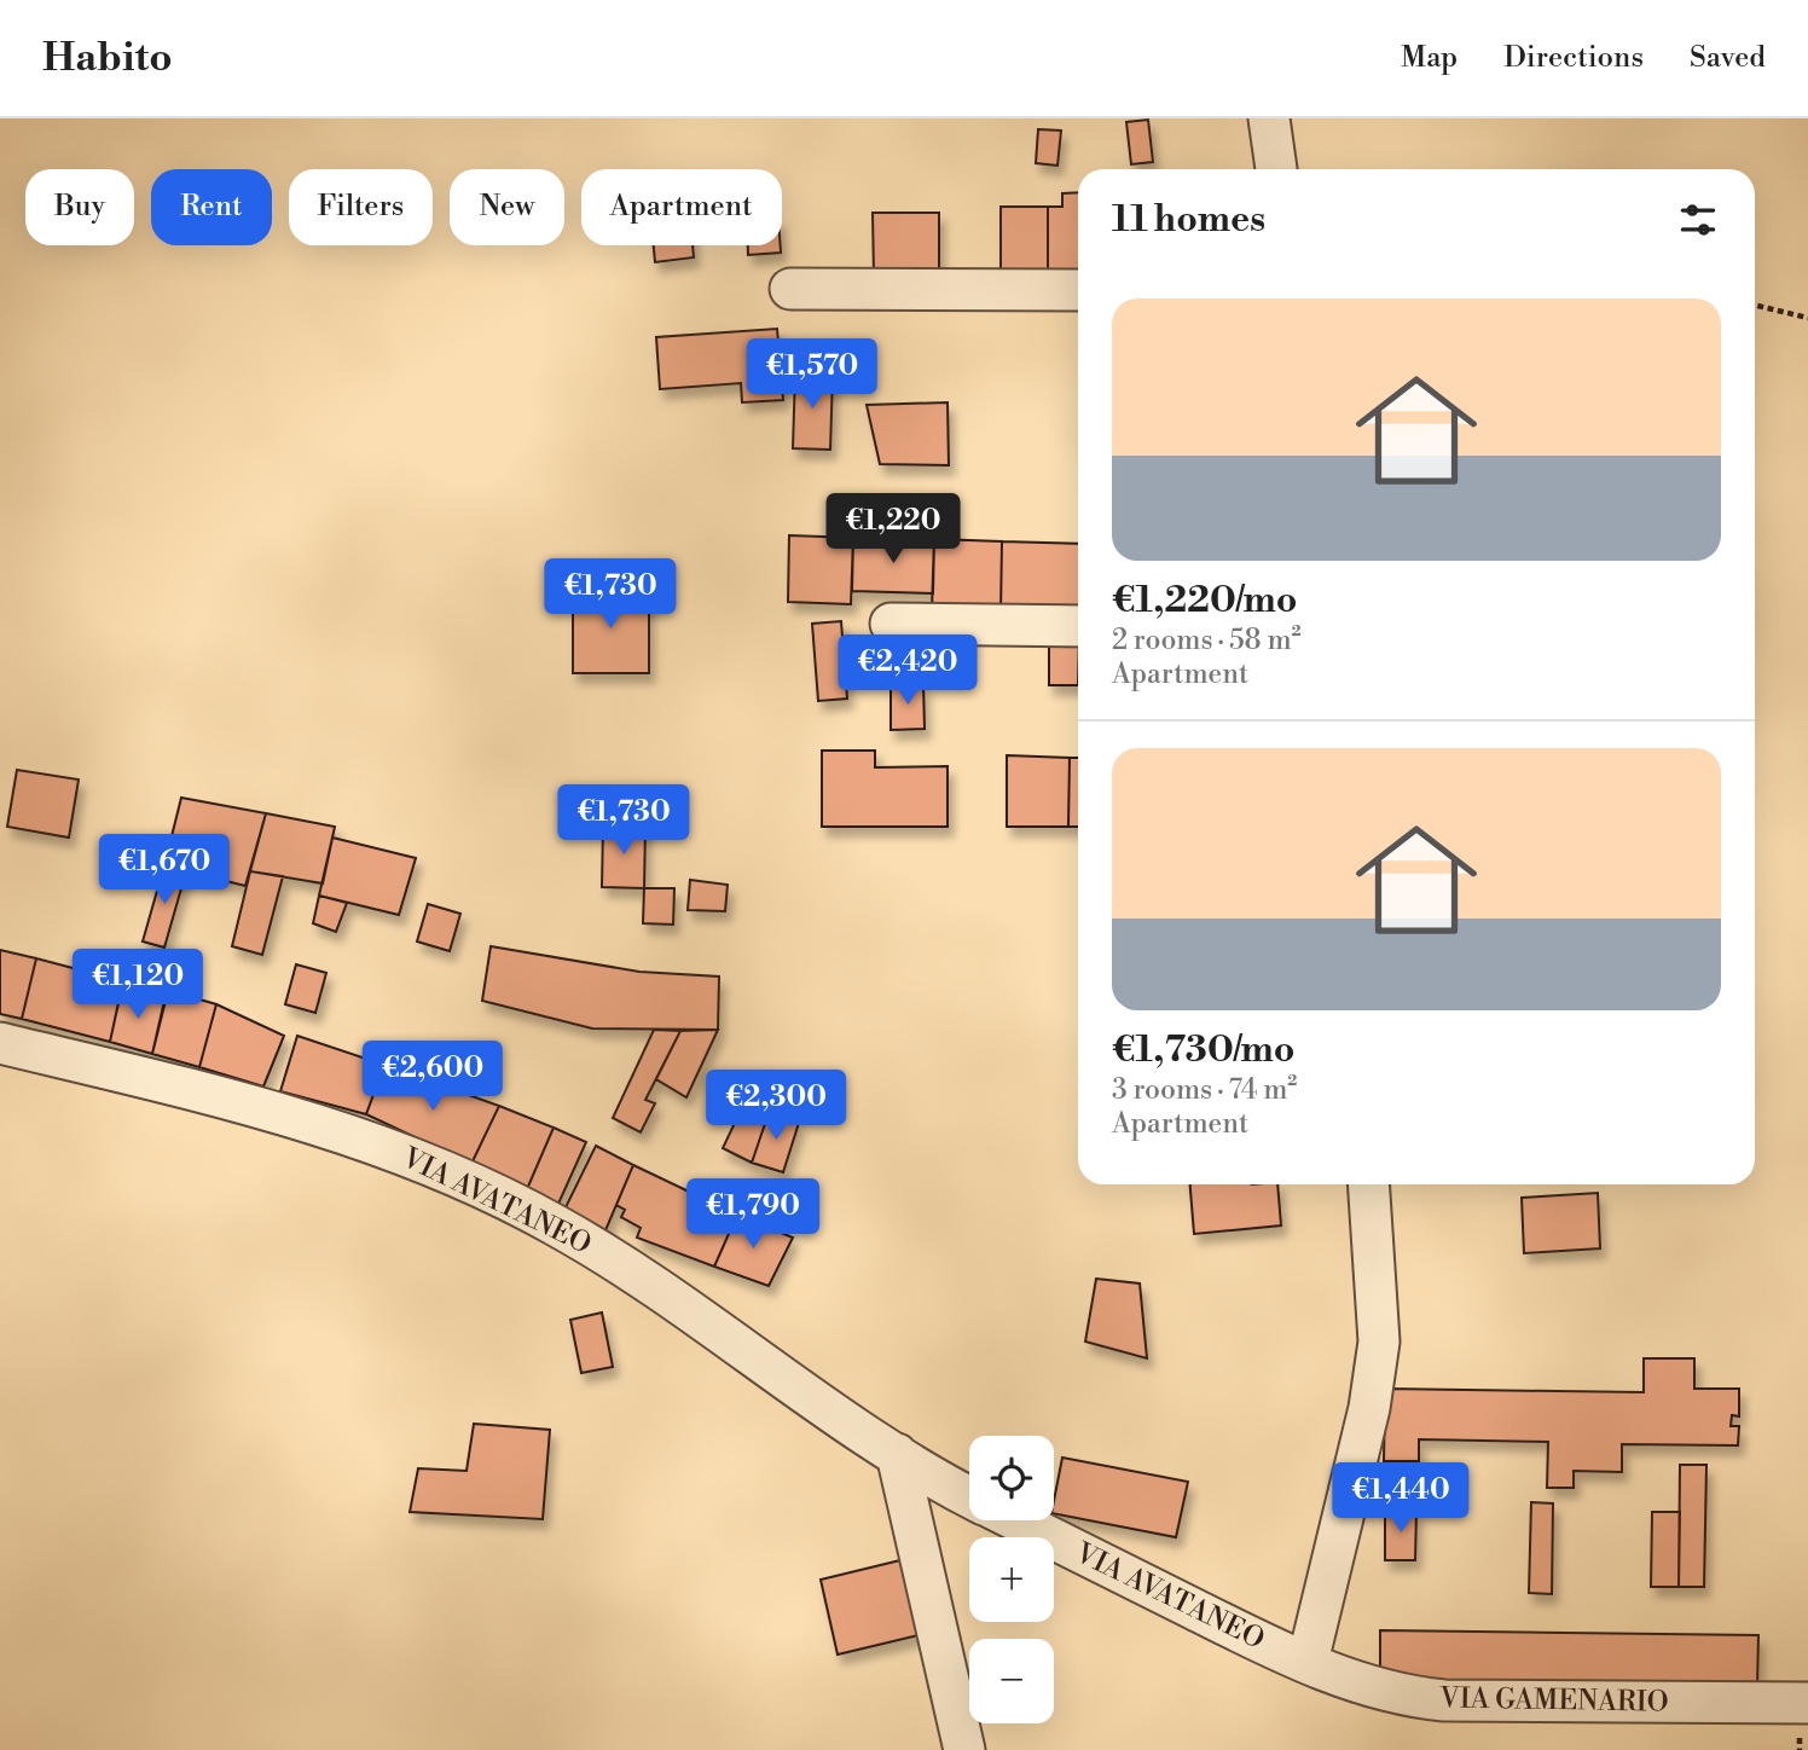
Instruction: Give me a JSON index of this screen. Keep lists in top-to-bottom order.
{
  "streets": {
    "street": ["VIA AVATANEO", "VIA GAMENARIO"]
  },
  "crossings": [
    ["VIA AVATANEO", "VIA GAMENARIO"]
  ],
  "page": {
    "header": "Habito",
    "nav": ["Map", "Directions", "Saved"],
    "chip": [
      "Buy",
      "Rent",
      "Filters",
      "New",
      "Apartment"
    ],
    "heading": "11 homes",
    "list": [
      {
        "name": "€1,220/mo",
        "note": "2 rooms · 58 m² · Apartment"
      },
      {
        "name": "€1,730/mo",
        "note": "3 rooms · 74 m² · Apartment"
      }
    ],
    "price": [
      "€1,570",
      "€1,220",
      "€1,730",
      "€2,420",
      "€1,730",
      "€1,670",
      "€1,120",
      "€2,600",
      "€2,300",
      "€1,790",
      "€1,440"
    ],
    "map_buttons": ["+", "−"]
  }
}
